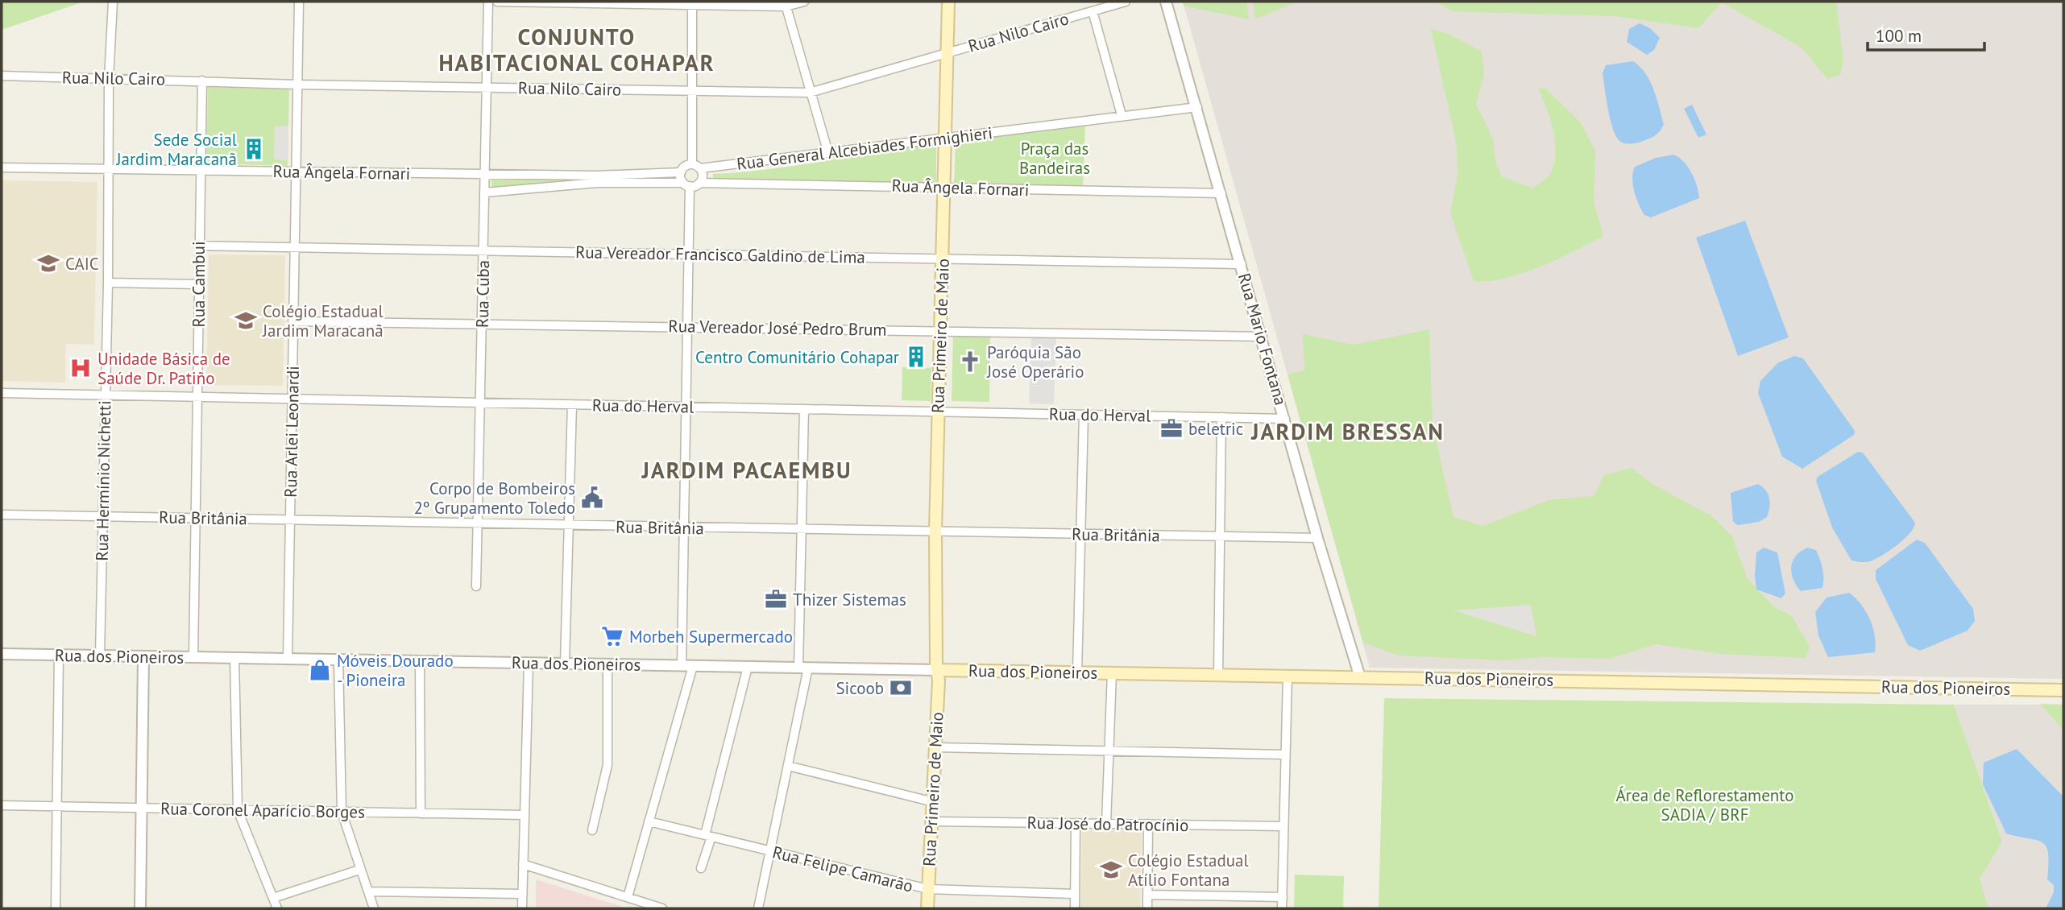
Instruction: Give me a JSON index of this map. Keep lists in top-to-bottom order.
{
  "streets": {
    "main road": ["Rua Primeiro de Maio", "Rua dos Pioneiros"],
    "street": [
      "Rua Nilo Cairo",
      "Rua General Alcebiades Formighieri",
      "Rua Ângela Fornari",
      "Rua Vereador Francisco Galdino de Lima",
      "Rua Cambui",
      "Rua Cuba",
      "Rua Vereador José Pedro Brum",
      "Rua Mario Fontana",
      "Rua do Herval",
      "Rua Arlei Leonardi",
      "Rua Hermínio Nichetti",
      "Rua Britânia",
      "Rua Coronel Aparício Borges",
      "Rua José do Patrocínio",
      "Rua Felipe Camarão"
    ]
  },
  "crossings": [
    ["Rua Nilo Cairo", "Rua Cambui"],
    ["Rua Nilo Cairo", "Rua Cuba"],
    ["Rua Nilo Cairo", "Rua Primeiro de Maio"],
    ["Rua Nilo Cairo", "Rua Arlei Leonardi"],
    ["Rua Nilo Cairo", "Rua Hermínio Nichetti"],
    ["Rua General Alcebiades Formighieri", "Rua Ângela Fornari"],
    ["Rua General Alcebiades Formighieri", "Rua Primeiro de Maio"],
    ["Rua General Alcebiades Formighieri", "Rua Mario Fontana"],
    ["Rua Ângela Fornari", "Rua Cambui"],
    ["Rua Ângela Fornari", "Rua Cuba"],
    ["Rua Ângela Fornari", "Rua Primeiro de Maio"],
    ["Rua Ângela Fornari", "Rua Mario Fontana"],
    ["Rua Ângela Fornari", "Rua Arlei Leonardi"],
    ["Rua Ângela Fornari", "Rua Hermínio Nichetti"],
    ["Rua Vereador Francisco Galdino de Lima", "Rua Cambui"],
    ["Rua Vereador Francisco Galdino de Lima", "Rua Cuba"],
    ["Rua Vereador Francisco Galdino de Lima", "Rua Primeiro de Maio"],
    ["Rua Vereador Francisco Galdino de Lima", "Rua Mario Fontana"],
    ["Rua Vereador Francisco Galdino de Lima", "Rua Arlei Leonardi"],
    ["Rua Cambui", "Rua do Herval"],
    ["Rua Cambui", "Rua Britânia"],
    ["Rua Cambui", "Rua dos Pioneiros"],
    ["Rua Cuba", "Rua Vereador José Pedro Brum"],
    ["Rua Cuba", "Rua do Herval"],
    ["Rua Cuba", "Rua Britânia"],
    ["Rua Vereador José Pedro Brum", "Rua Primeiro de Maio"],
    ["Rua Vereador José Pedro Brum", "Rua Mario Fontana"],
    ["Rua Vereador José Pedro Brum", "Rua Arlei Leonardi"],
    ["Rua Primeiro de Maio", "Rua do Herval"],
    ["Rua Primeiro de Maio", "Rua Britânia"],
    ["Rua Primeiro de Maio", "Rua dos Pioneiros"],
    ["Rua Primeiro de Maio", "Rua José do Patrocínio"],
    ["Rua Primeiro de Maio", "Rua Felipe Camarão"],
    ["Rua Mario Fontana", "Rua do Herval"],
    ["Rua Mario Fontana", "Rua Britânia"],
    ["Rua Mario Fontana", "Rua dos Pioneiros"],
    ["Rua do Herval", "Rua Arlei Leonardi"],
    ["Rua do Herval", "Rua Hermínio Nichetti"],
    ["Rua Arlei Leonardi", "Rua Britânia"],
    ["Rua Arlei Leonardi", "Rua dos Pioneiros"],
    ["Rua Hermínio Nichetti", "Rua Britânia"],
    ["Rua Hermínio Nichetti", "Rua dos Pioneiros"]
  ],
  "districts": ["CONJUNTO HABITACIONAL COHAPAR", "JARDIM BRESSAN", "JARDIM PACAEMBU"],
  "parks": ["Praça das Bandeiras", "Área de Reflorestamento SADIA / BRF"],
  "places": {
    "building": ["Sede Social Jardim Maracanã", "Centro Comunitário Cohapar"],
    "school or university": ["CAIC", "Colégio Estadual Jardim Maracanã", "Colégio Estadual Atílio Fontana"],
    "church": ["Paróquia São José Operário"],
    "hospital": ["Unidade Básica de Saúde Dr. Patiño"],
    "office": ["beletric", "Thizer Sistemas"],
    "public building": ["Corpo de Bombeiros 2º Grupamento Toledo"],
    "supermarket": ["Morbeh Supermercado"],
    "shop": ["Móveis Dourado - Pioneira"],
    "bank": ["Sicoob"]
  },
  "scale_bar": "100 m"
}
